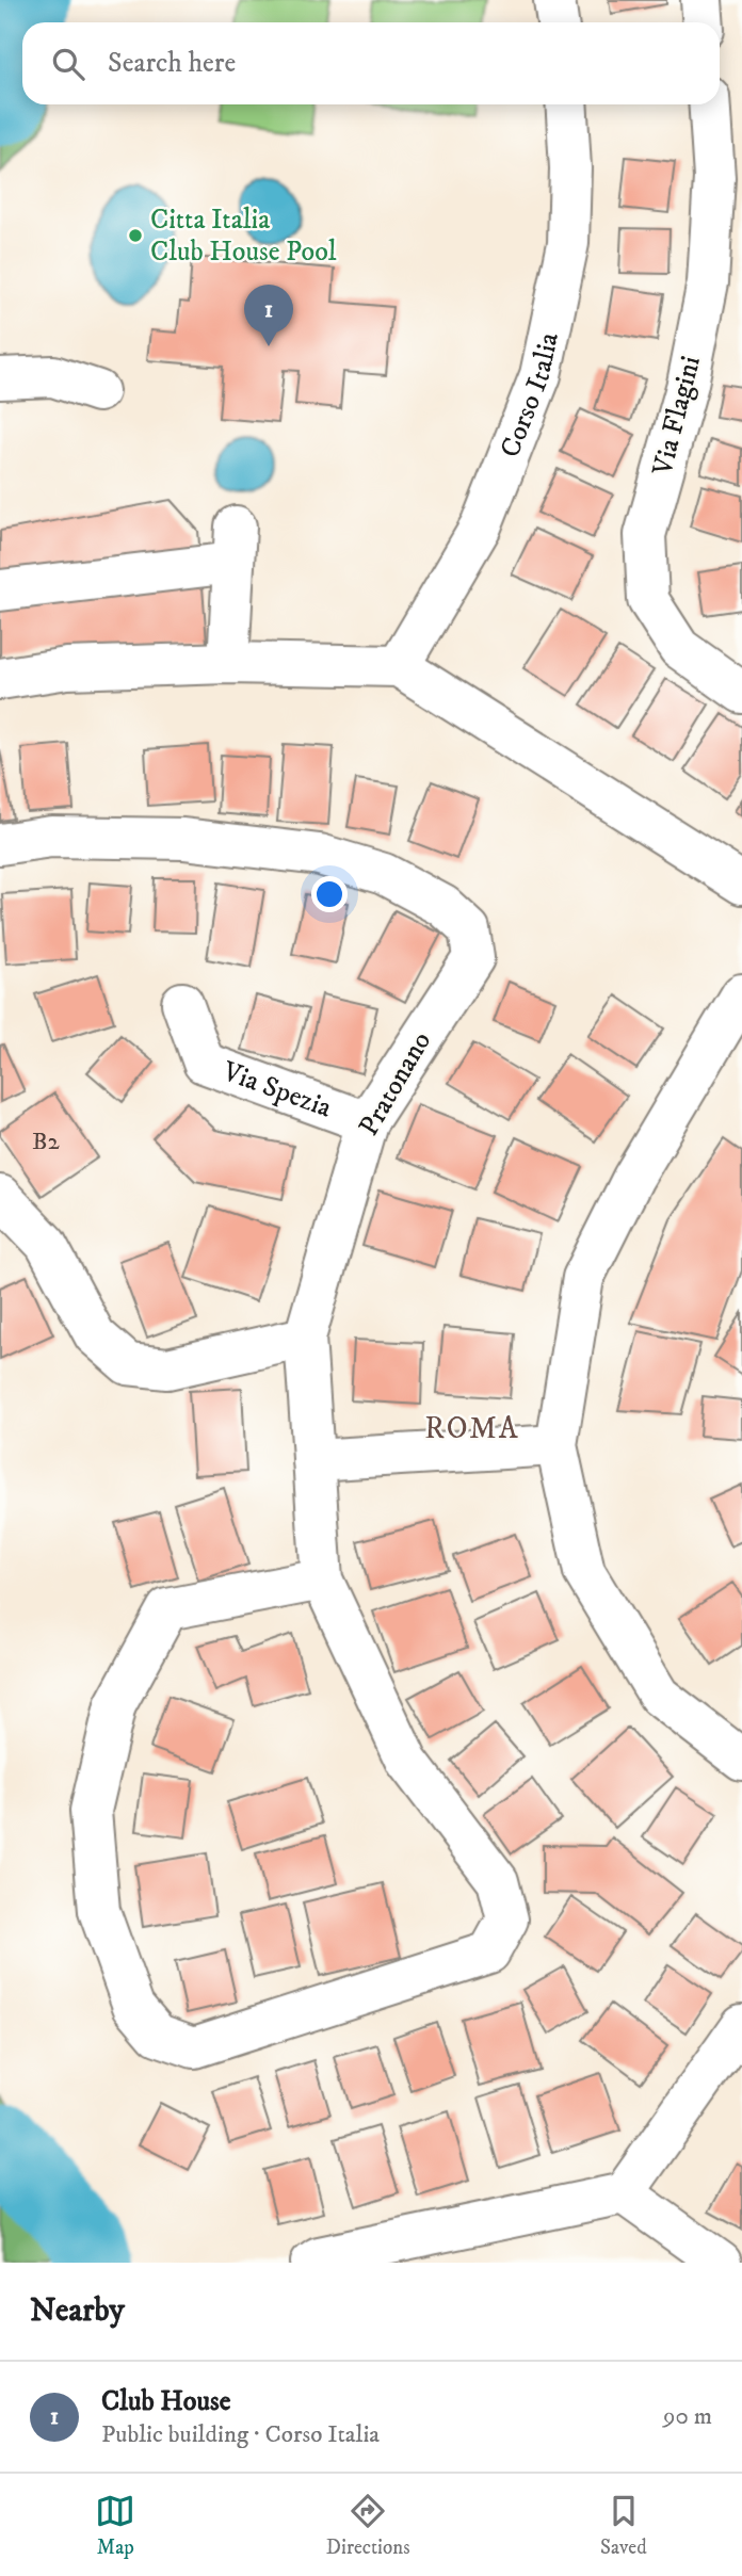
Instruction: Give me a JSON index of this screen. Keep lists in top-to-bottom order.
{
  "streets": {
    "street": [
      "Corso Italia",
      "Via Flagini",
      "Pratonano",
      "Via Spezia"
    ]
  },
  "crossings": [
    ["Pratonano", "Via Spezia"]
  ],
  "districts": ["ROMA"],
  "places": ["Citta Italia Club House Pool"],
  "house_numbers": ["B2"],
  "page": {
    "search": "Search here",
    "pins": "1",
    "heading": "Nearby",
    "list": [
      {
        "mark": "1",
        "name": "Club House",
        "note": "Public building · Corso Italia",
        "value": "90 m"
      }
    ],
    "nav": ["Map", "Directions", "Saved"]
  }
}
